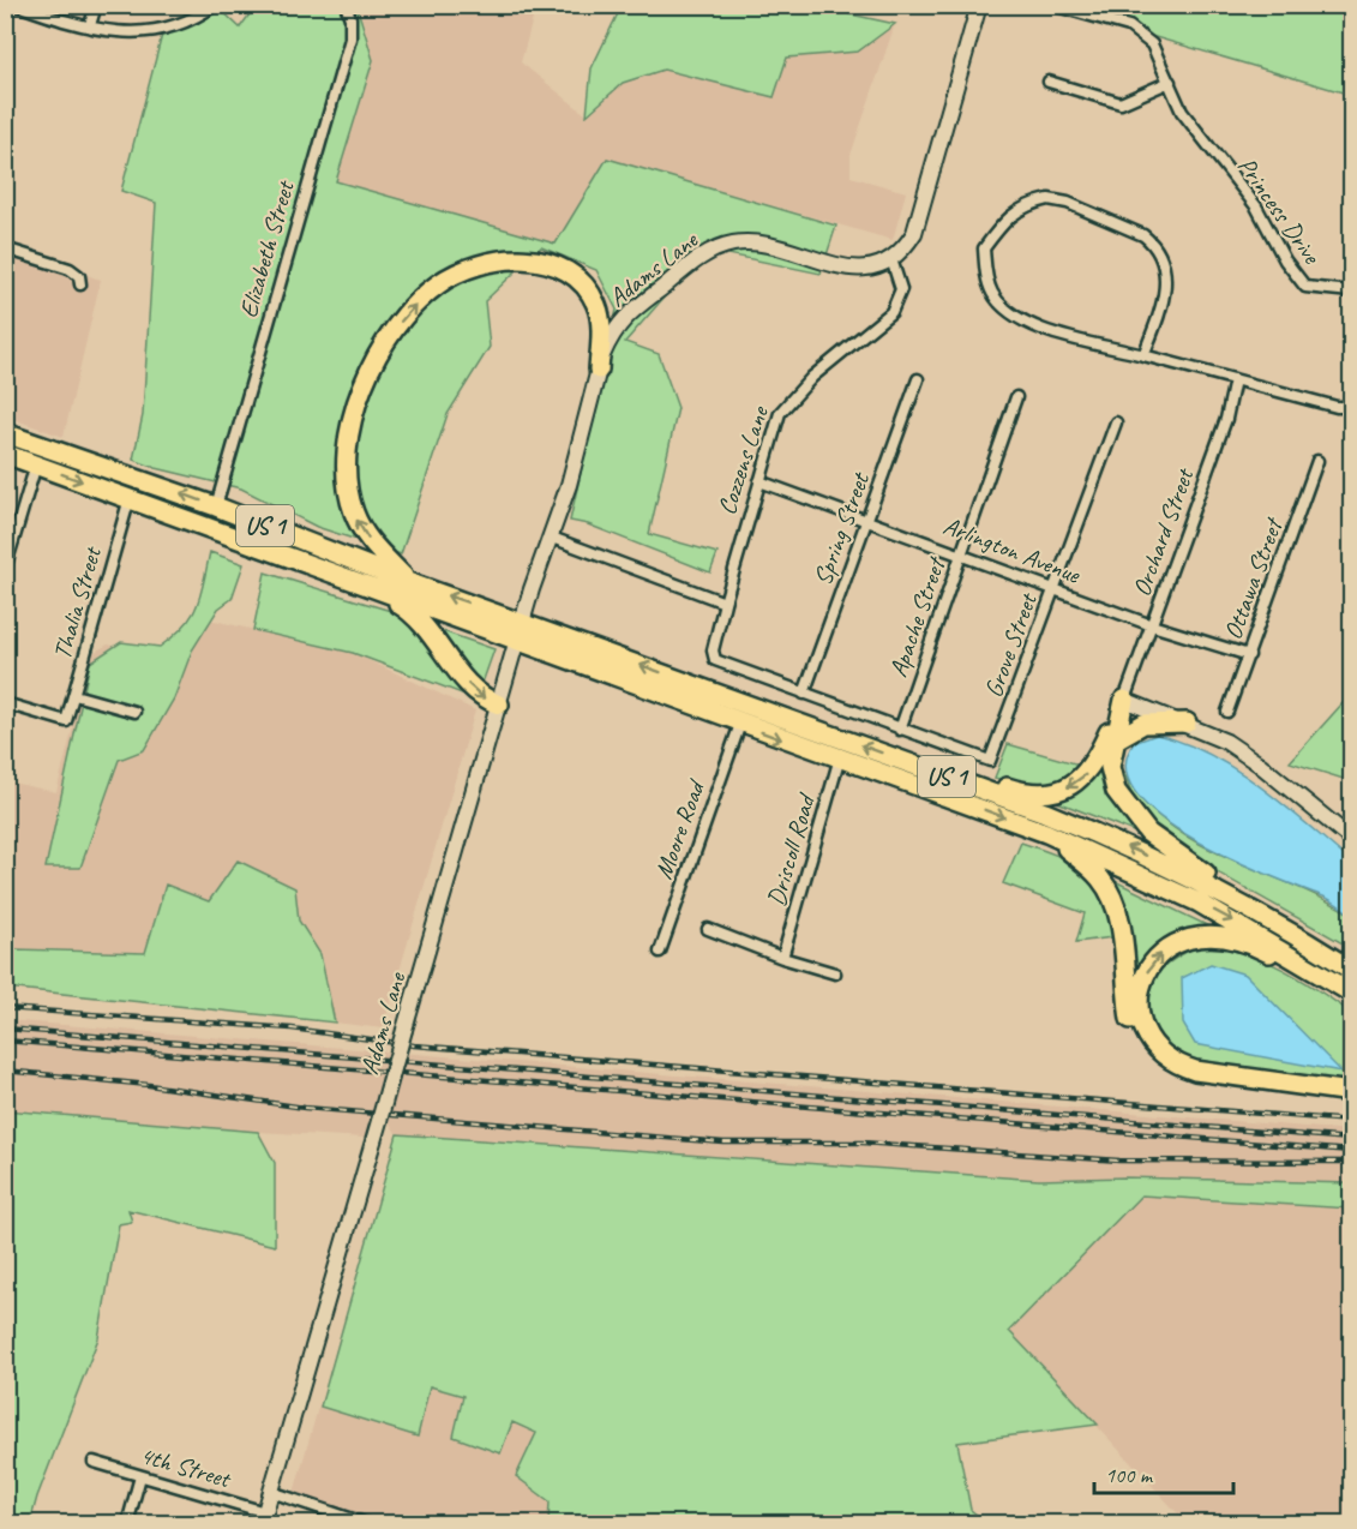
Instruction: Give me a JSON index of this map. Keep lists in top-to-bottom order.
{
  "streets": {
    "highway": ["US 1"],
    "street": [
      "Princess Drive",
      "Elizabeth Street",
      "Adams Lane",
      "Cozzens Lane",
      "Spring Street",
      "Orchard Street",
      "Arlington Avenue",
      "Ottawa Street",
      "Thalia Street",
      "Apache Street",
      "Grove Street",
      "Moore Road",
      "Driscoll Road",
      "4th Street"
    ]
  },
  "crossings": [
    ["Elizabeth Street", "US 1"],
    ["Adams Lane", "Cozzens Lane"],
    ["Adams Lane", "US 1"],
    ["Adams Lane", "4th Street"],
    ["Cozzens Lane", "Spring Street"],
    ["Cozzens Lane", "Arlington Avenue"],
    ["Cozzens Lane", "Apache Street"],
    ["Cozzens Lane", "Grove Street"],
    ["US 1", "Thalia Street"],
    ["US 1", "Moore Road"],
    ["US 1", "Driscoll Road"],
    ["Spring Street", "Arlington Avenue"],
    ["Orchard Street", "Arlington Avenue"],
    ["Arlington Avenue", "Ottawa Street"],
    ["Arlington Avenue", "Apache Street"],
    ["Arlington Avenue", "Grove Street"]
  ],
  "scale_bar": "100 m"
}
